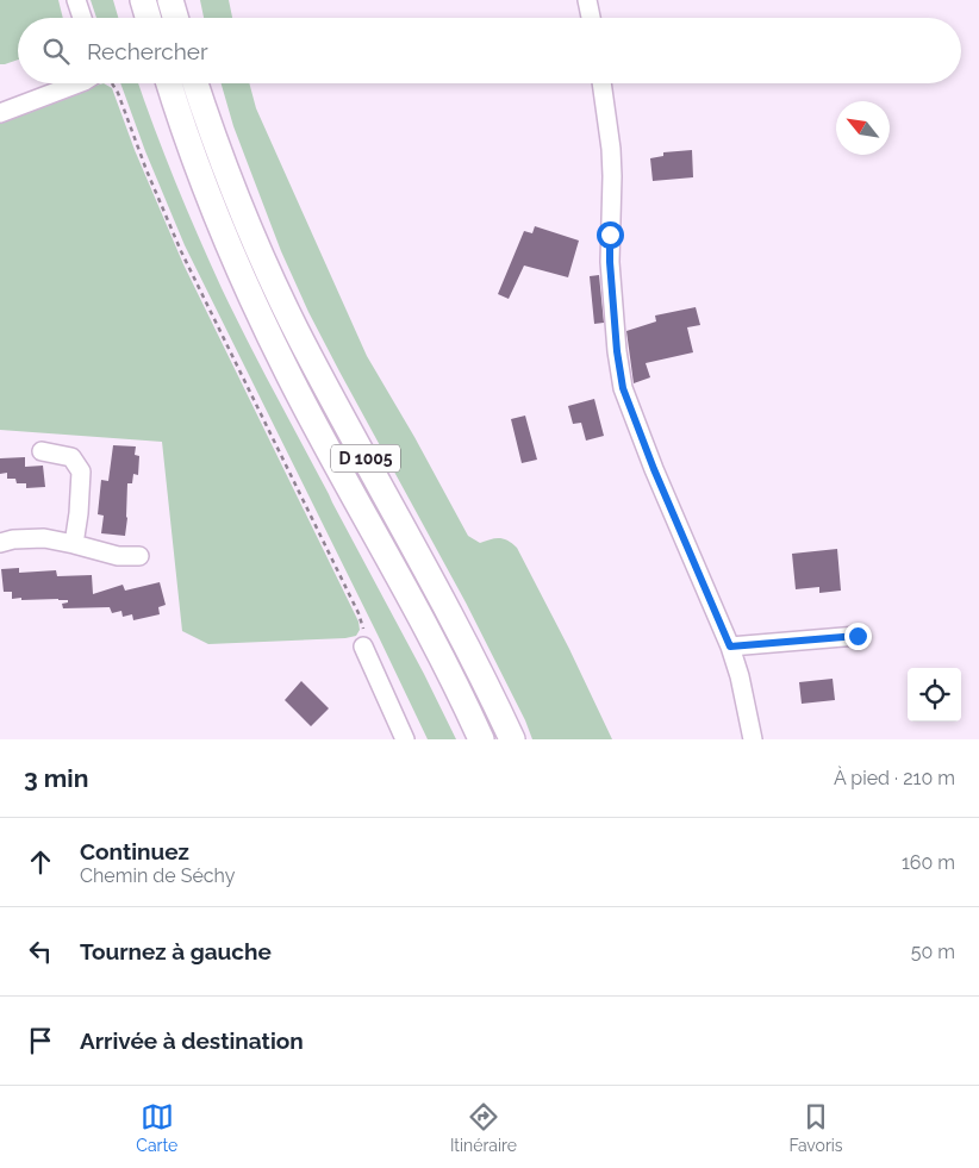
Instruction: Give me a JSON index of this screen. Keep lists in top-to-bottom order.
{
  "streets": {
    "highway": ["D 1005"]
  },
  "north": "top left",
  "page": {
    "search": "Rechercher",
    "heading": ["3 min", "À pied · 210 m"],
    "list": [
      ["Continuez", "Chemin de Séchy", "160 m"],
      ["Tournez à gauche", "50 m"],
      "Arrivée à destination"
    ],
    "nav": ["Carte", "Itinéraire", "Favoris"]
  }
}
